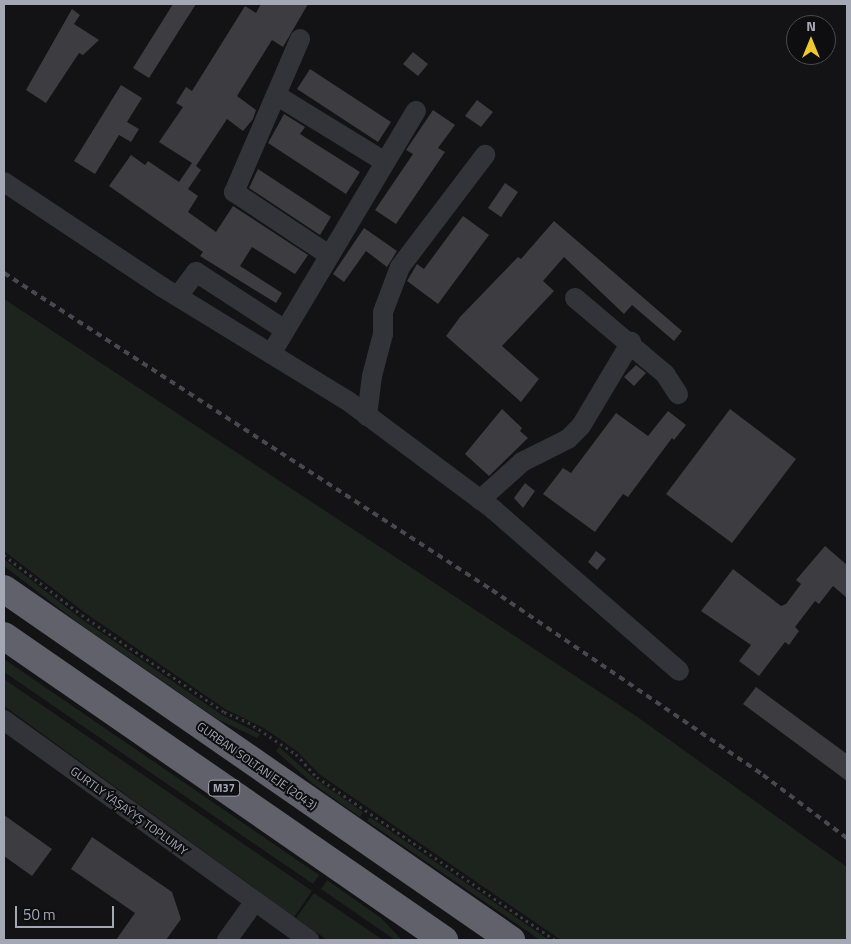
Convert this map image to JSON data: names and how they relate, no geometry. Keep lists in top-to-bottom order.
{
  "streets": {
    "highway": ["GURBAN SOLTAN EJE (2043)", "M37"],
    "street": ["GURTLY ÝAŞAÝYŞ TOPLUMY"]
  },
  "scale_bar": "50 m",
  "north": "top"
}
